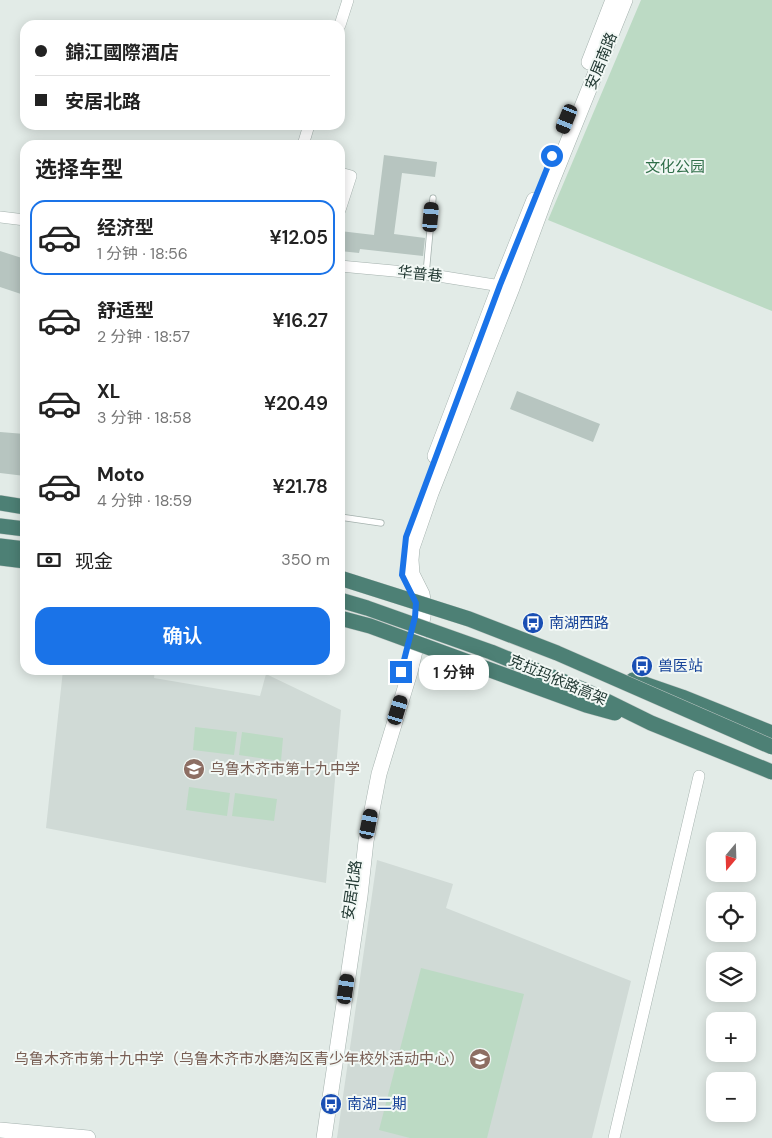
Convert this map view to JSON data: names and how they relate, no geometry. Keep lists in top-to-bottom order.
{
  "streets": {
    "highway": ["克拉玛依路高架"],
    "street": ["安居南路", "华普巷", "安居北路"]
  },
  "crossings": [
    ["安居南路", "华普巷"],
    ["安居南路", "安居北路"]
  ],
  "parks": ["文化公园"],
  "places": {
    "bus stop": ["南湖西路", "兽医站", "南湖二期"],
    "school or university": ["乌鲁木齐市第十九中学", "乌鲁木齐市第十九中学（乌鲁木齐市水磨沟区青少年校外活动中心）"]
  },
  "north": "bottom",
  "page": {
    "banner": ["錦江國際酒店", "安居北路"],
    "heading": "选择车型",
    "list": [
      {
        "name": "经济型",
        "note": "1 分钟 · 18:56",
        "value": "¥12.05"
      },
      {
        "name": "舒适型",
        "note": "2 分钟 · 18:57",
        "value": "¥16.27"
      },
      {
        "name": "XL",
        "note": "3 分钟 · 18:58",
        "value": "¥20.49"
      },
      {
        "name": "Moto",
        "note": "4 分钟 · 18:59",
        "value": "¥21.78"
      }
    ],
    "pay": ["现金", "350 m"],
    "buttons": "确认",
    "bubble": "1 分钟",
    "map_buttons": ["+", "−"]
  }
}
